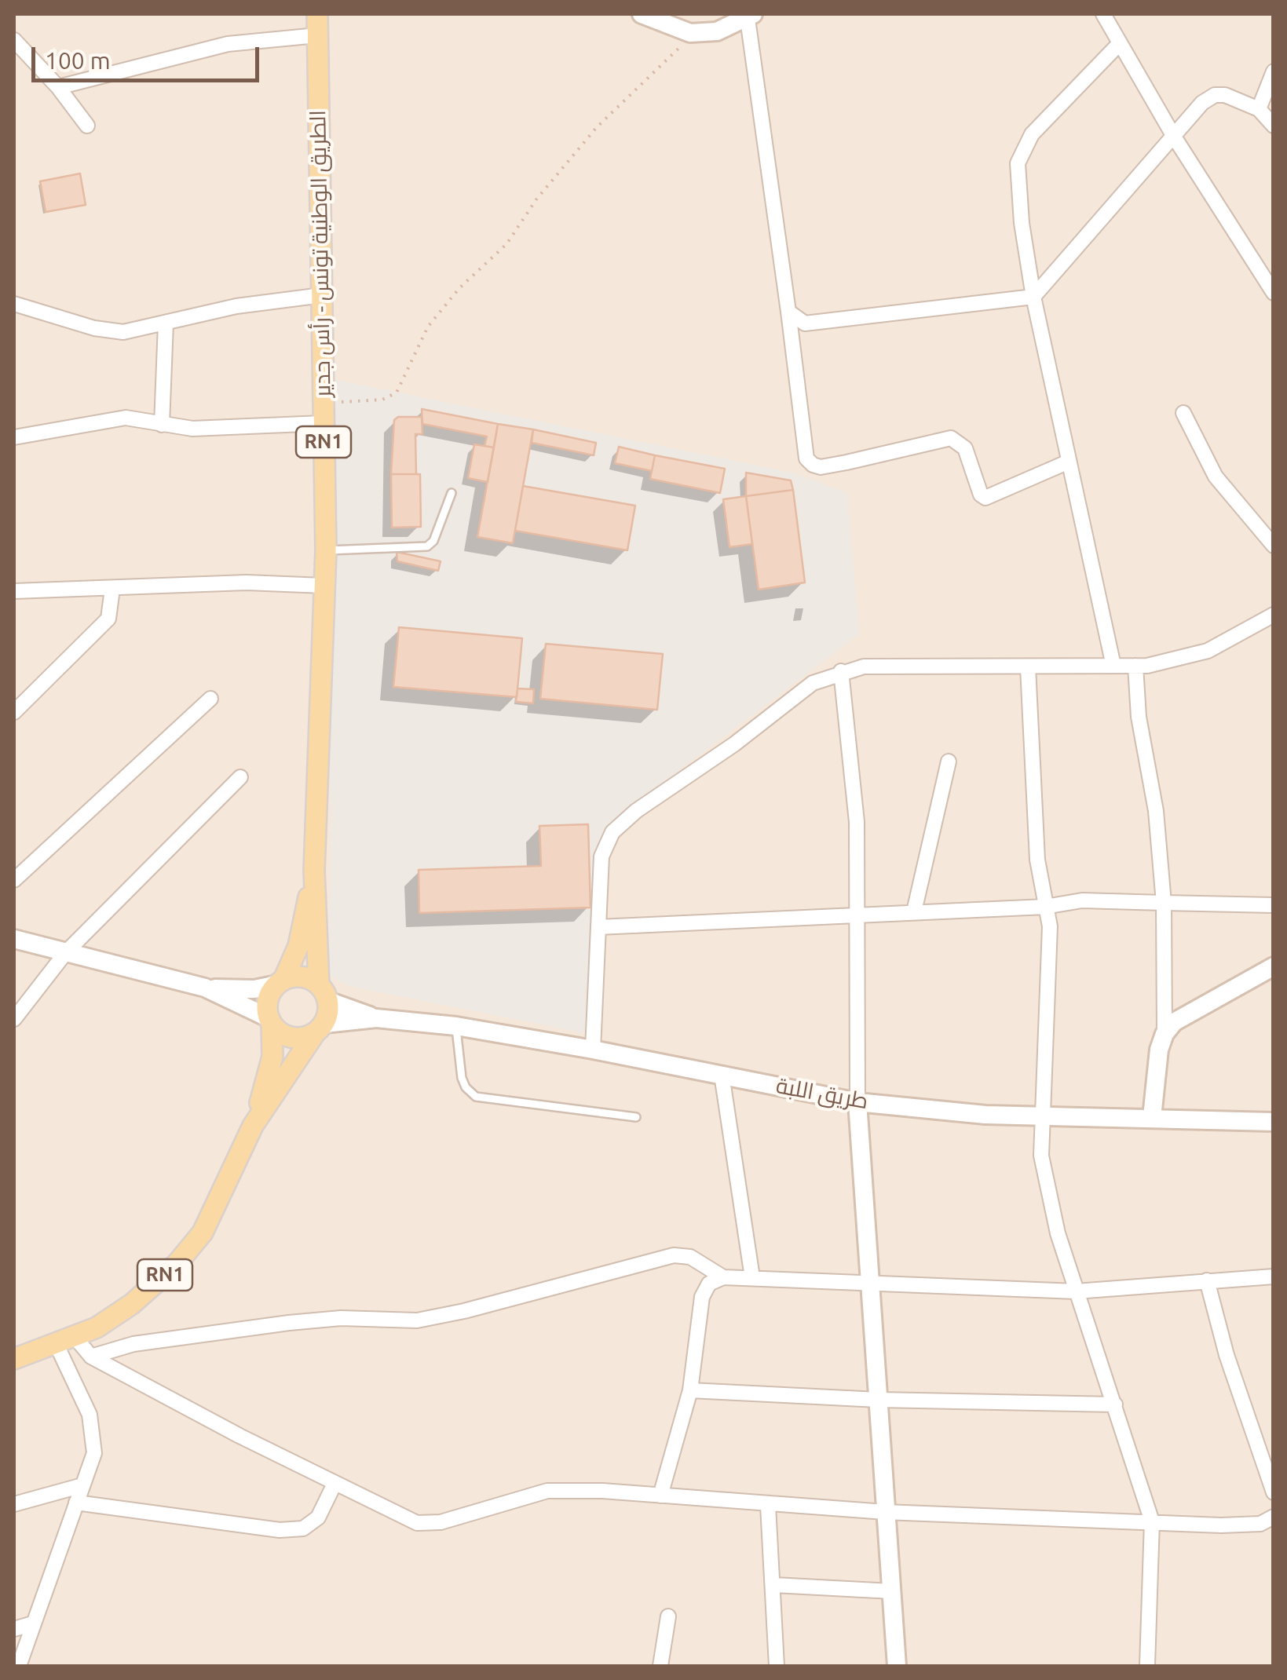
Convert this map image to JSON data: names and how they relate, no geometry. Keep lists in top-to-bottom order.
{
  "streets": {
    "main road": ["الطريق الوطنية تونس - رأس جدير", "RN1", "طريق اللبة"]
  },
  "crossings": [
    ["الطريق الوطنية تونس - رأس جدير", "RN1"],
    ["الطريق الوطنية تونس - رأس جدير", "طريق اللبة"],
    ["RN1", "طريق اللبة"]
  ],
  "scale_bar": "100 m"
}
